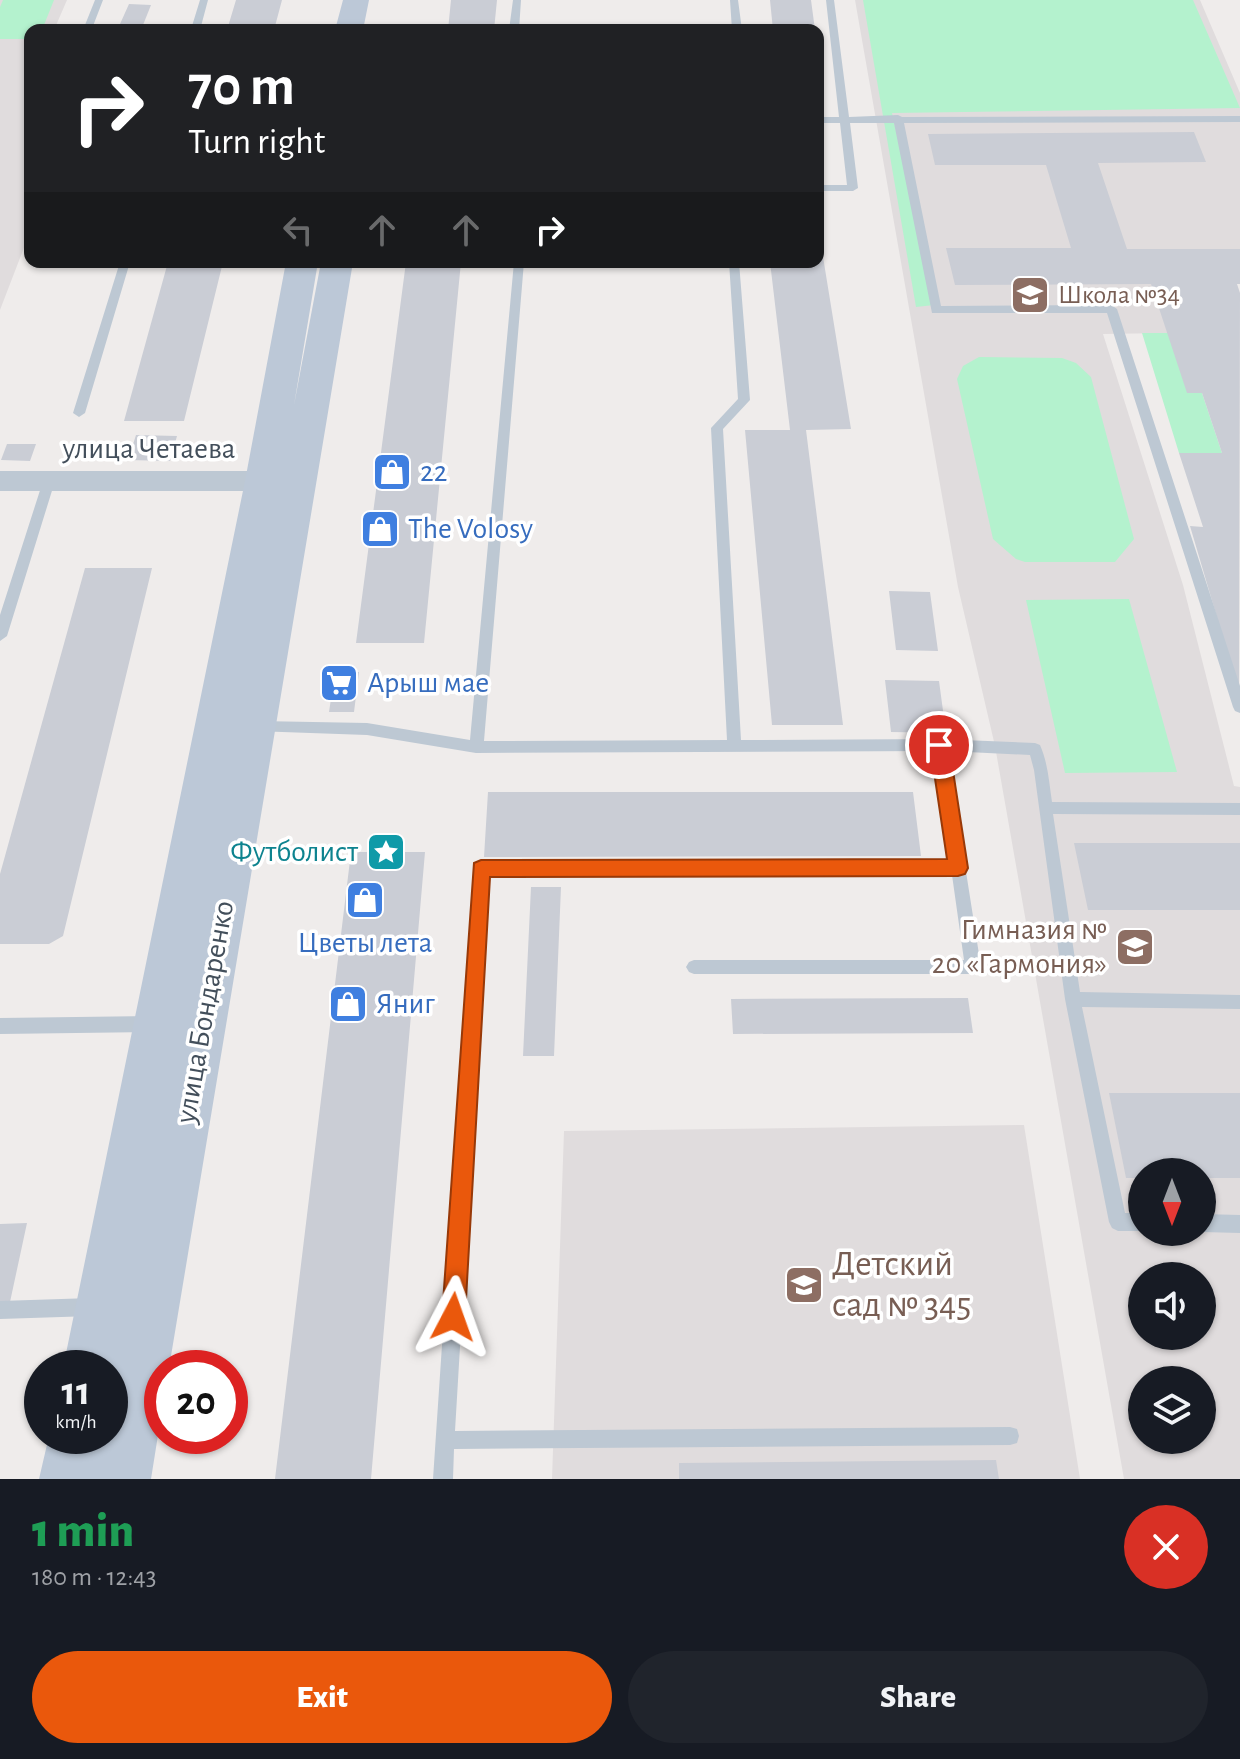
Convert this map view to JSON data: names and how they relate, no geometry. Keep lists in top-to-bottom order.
{
  "streets": {
    "street": ["улица Четаева", "улица Бондаренко"]
  },
  "crossings": [
    ["улица Четаева", "улица Бондаренко"]
  ],
  "places": {
    "school or university": ["Школа №34", "Гимназия № 20 «Гармония»", "Детский сад № 345"],
    "shop": [
      "22",
      "The Volosy",
      "Цветы лета",
      "Яниг"
    ],
    "supermarket": ["Арыш мае"],
    "place": ["Футболист"]
  },
  "north": "bottom",
  "page": {
    "turn": ["70 m", "Turn right"],
    "speed": "11 km/h",
    "limit": "20",
    "heading": ["1 min", "180 m · 12:43"],
    "buttons": ["Exit", "Share"]
  }
}
